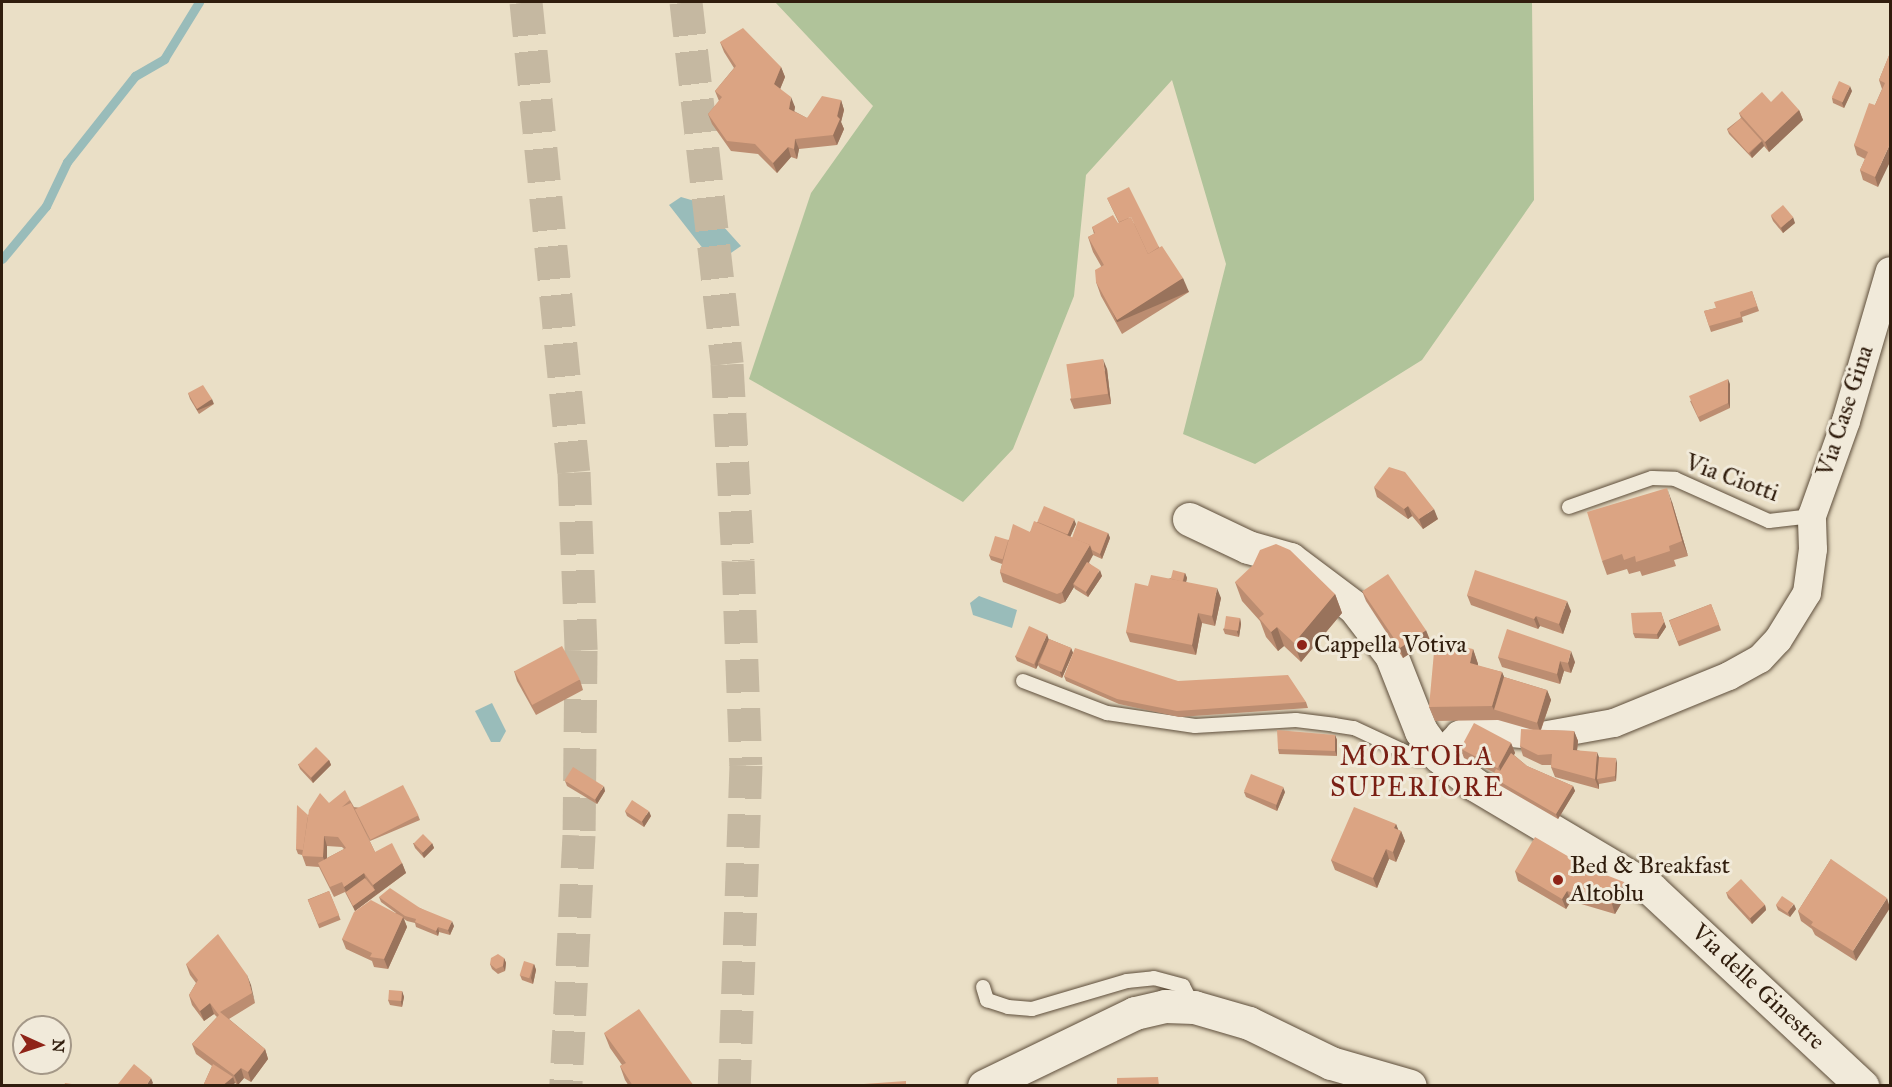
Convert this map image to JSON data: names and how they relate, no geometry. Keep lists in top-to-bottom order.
{
  "streets": {
    "street": ["Via Case Gina", "Via delle Ginestre"],
    "lane": ["Via Ciotti"]
  },
  "crossings": [
    ["Via Case Gina", "Via Ciotti"]
  ],
  "districts": ["MORTOLA SUPERIORE"],
  "places": ["Cappella Votiva", "Bed & Breakfast Altoblu"],
  "north": "right"
}
